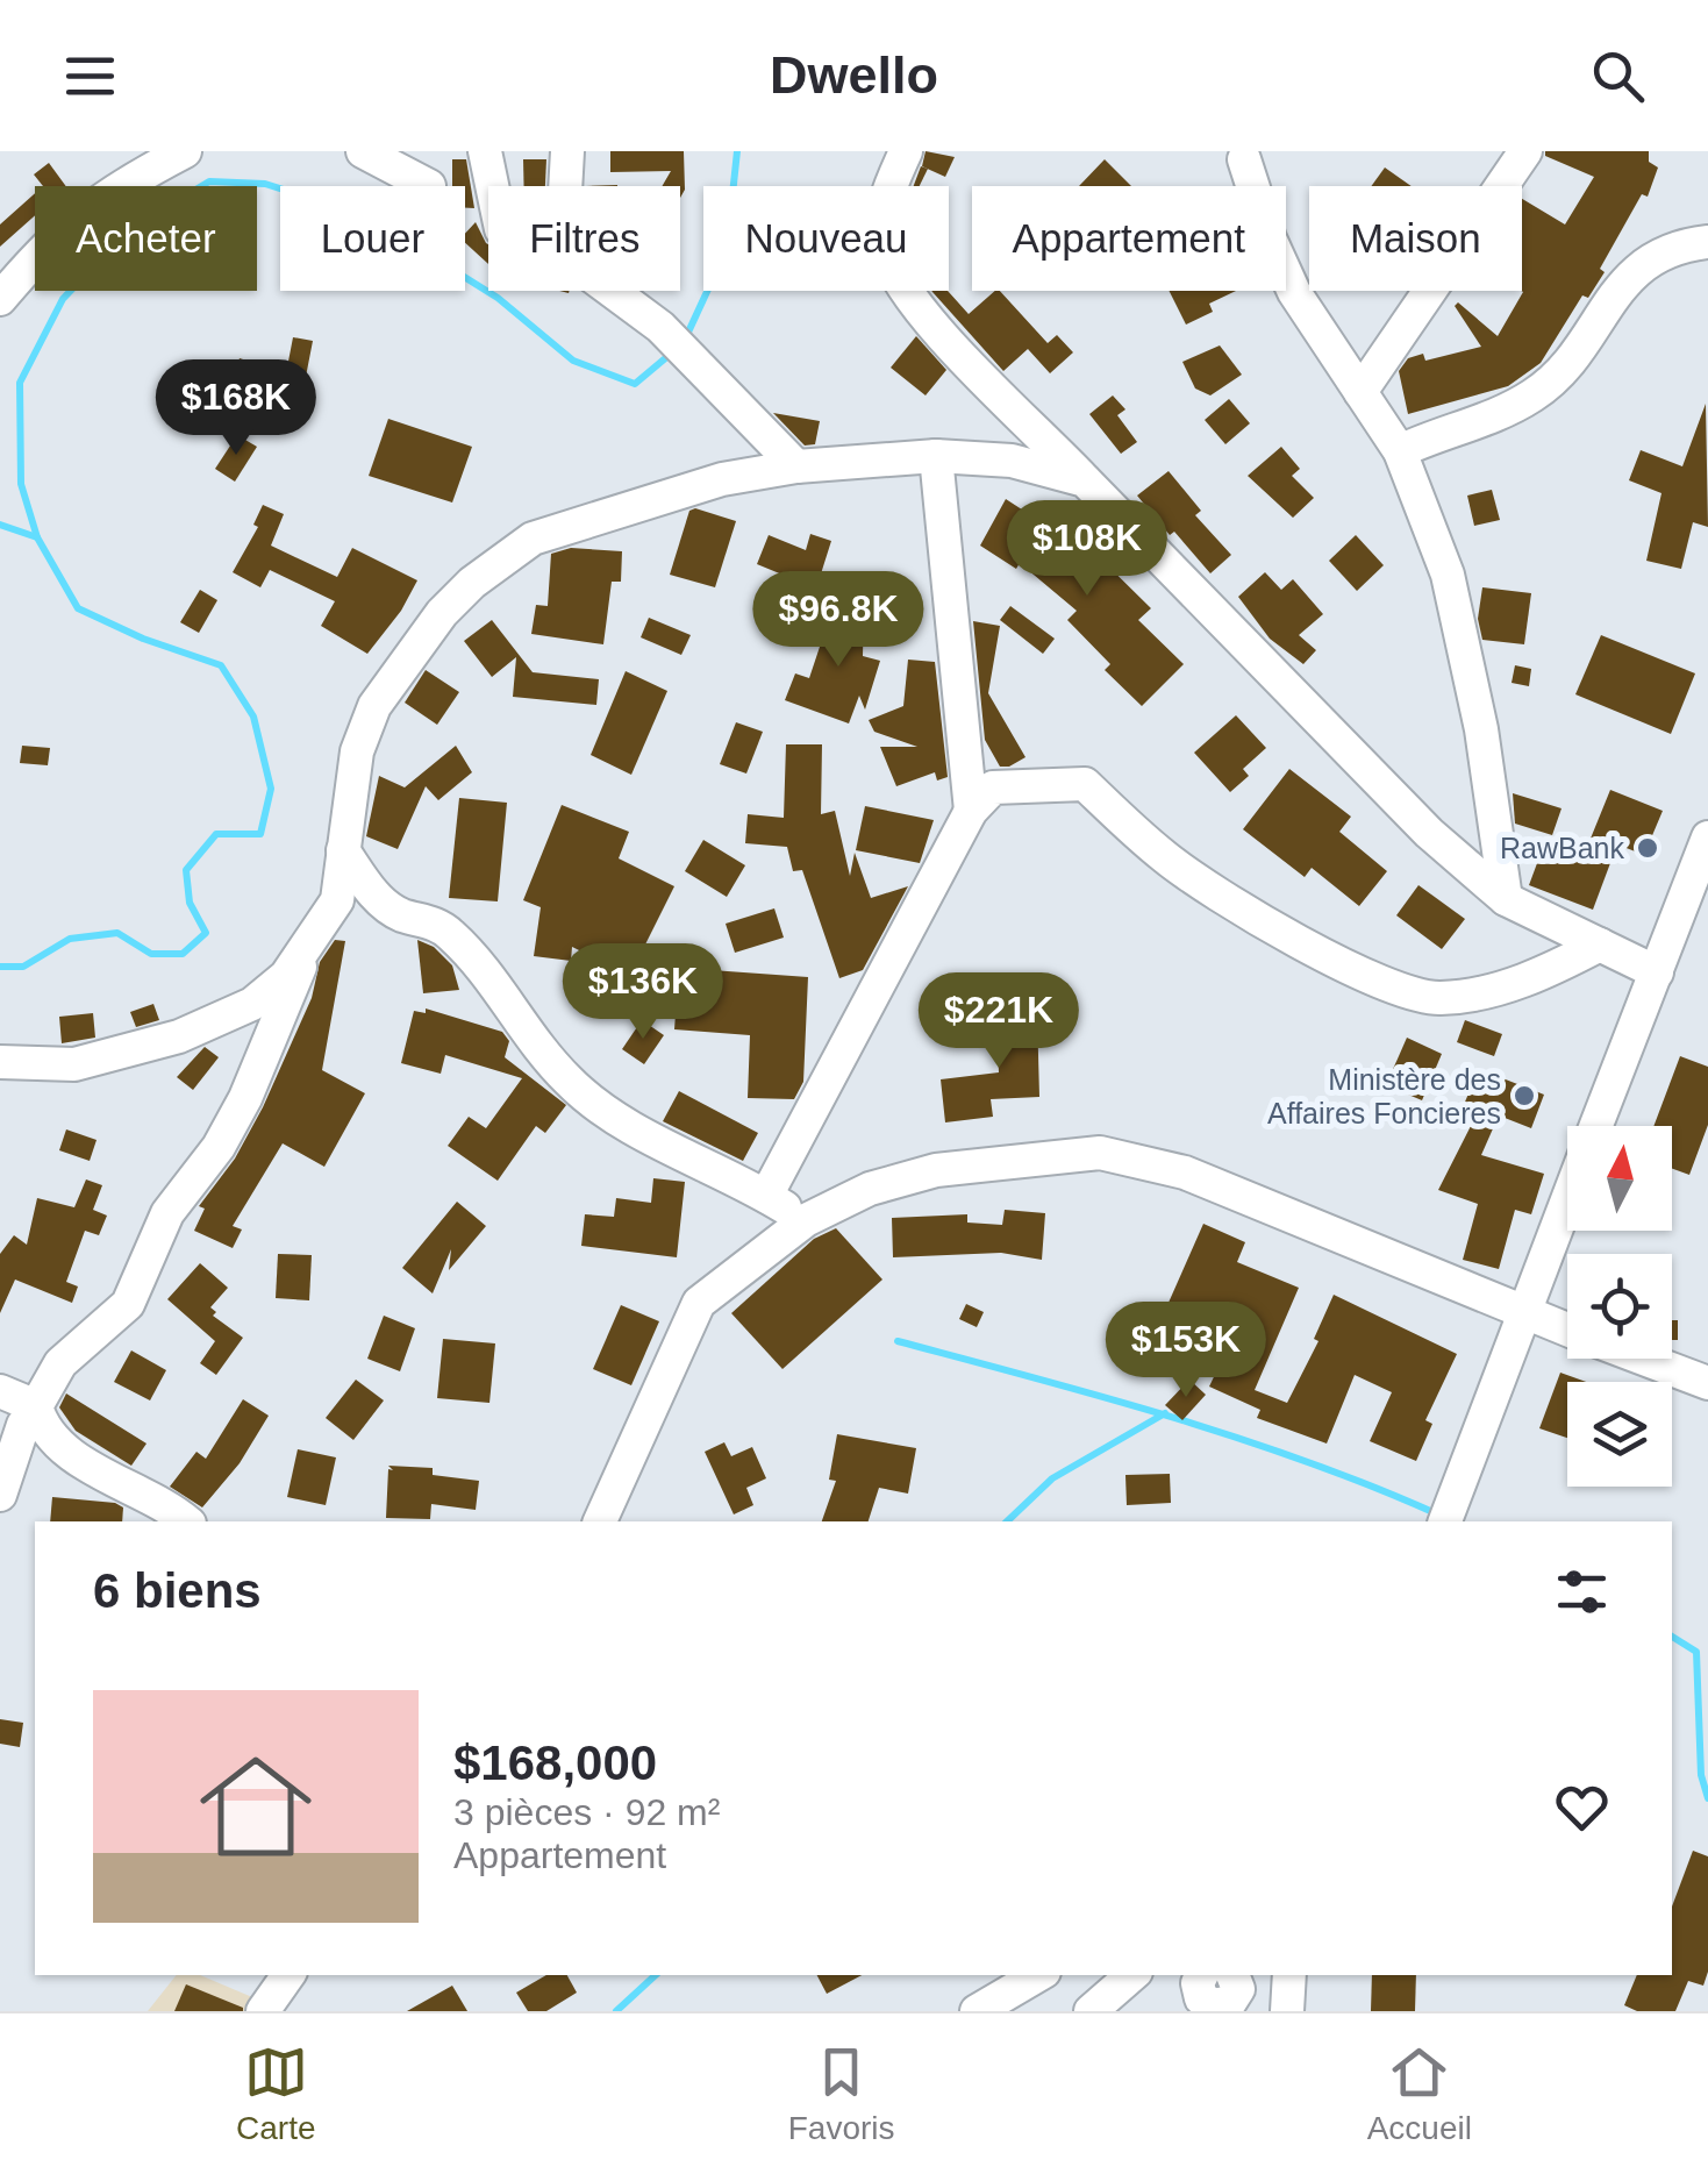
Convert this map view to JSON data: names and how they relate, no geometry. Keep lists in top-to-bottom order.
{
  "places": ["RawBank", "Ministère des Affaires Foncieres"],
  "north": "top",
  "page": {
    "header": "Dwello",
    "chip": [
      "Acheter",
      "Louer",
      "Filtres",
      "Nouveau",
      "Appartement",
      "Maison"
    ],
    "price": [
      "$168K",
      "$108K",
      "$96.8K",
      "$136K",
      "$221K",
      "$153K"
    ],
    "heading": "6 biens",
    "list": [
      {
        "name": "$168,000",
        "note": "3 pièces · 92 m² · Appartement"
      }
    ],
    "tabs": ["Carte", "Favoris", "Accueil"]
  }
}
